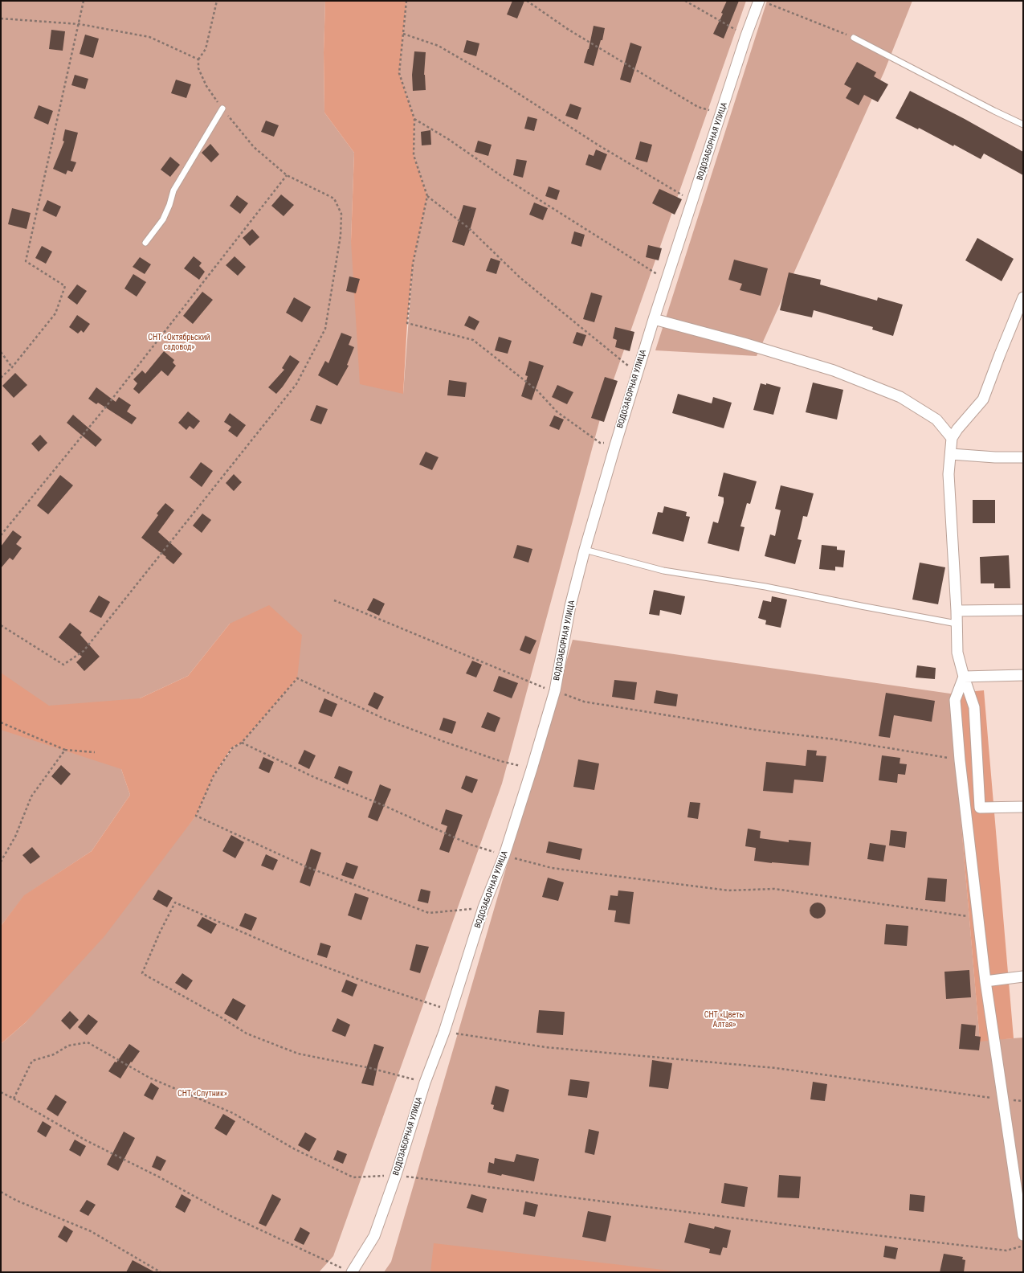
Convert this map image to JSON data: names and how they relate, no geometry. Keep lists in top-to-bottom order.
{
  "streets": {
    "street": ["ВОДОЗАБОРНАЯ УЛИЦА"]
  },
  "parks": ["СНТ «Октябрьский садовод»", "СНТ «Цветы Алтая»", "СНТ «Спутник»"]
}
